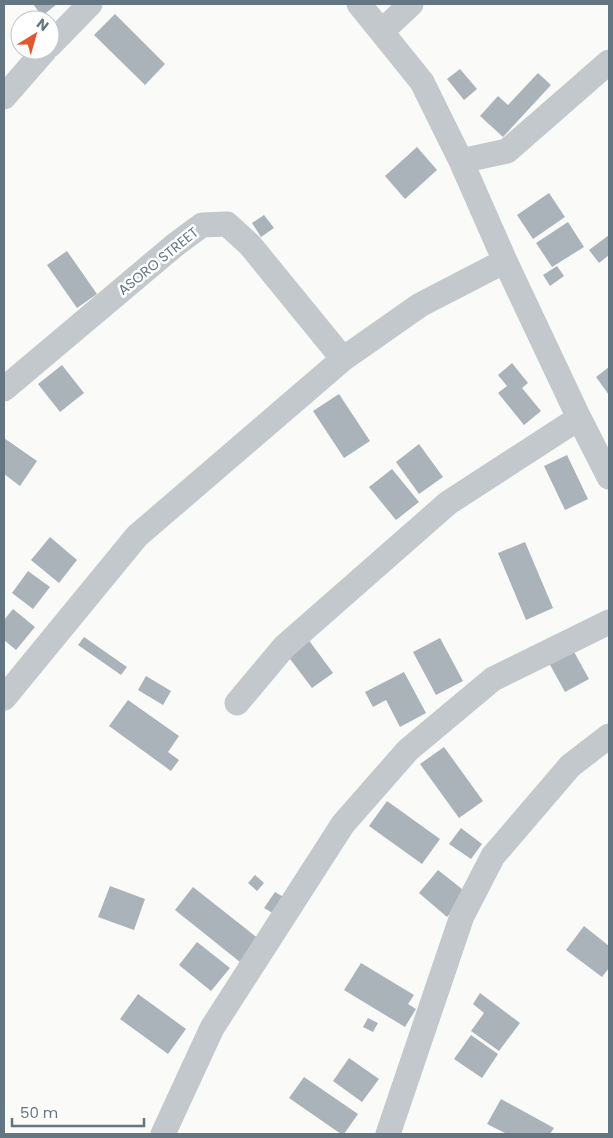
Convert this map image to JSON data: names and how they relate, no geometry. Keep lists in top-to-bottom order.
{
  "streets": {
    "street": ["ASORO STREET"]
  },
  "scale_bar": "50 m",
  "north": "top right"
}
